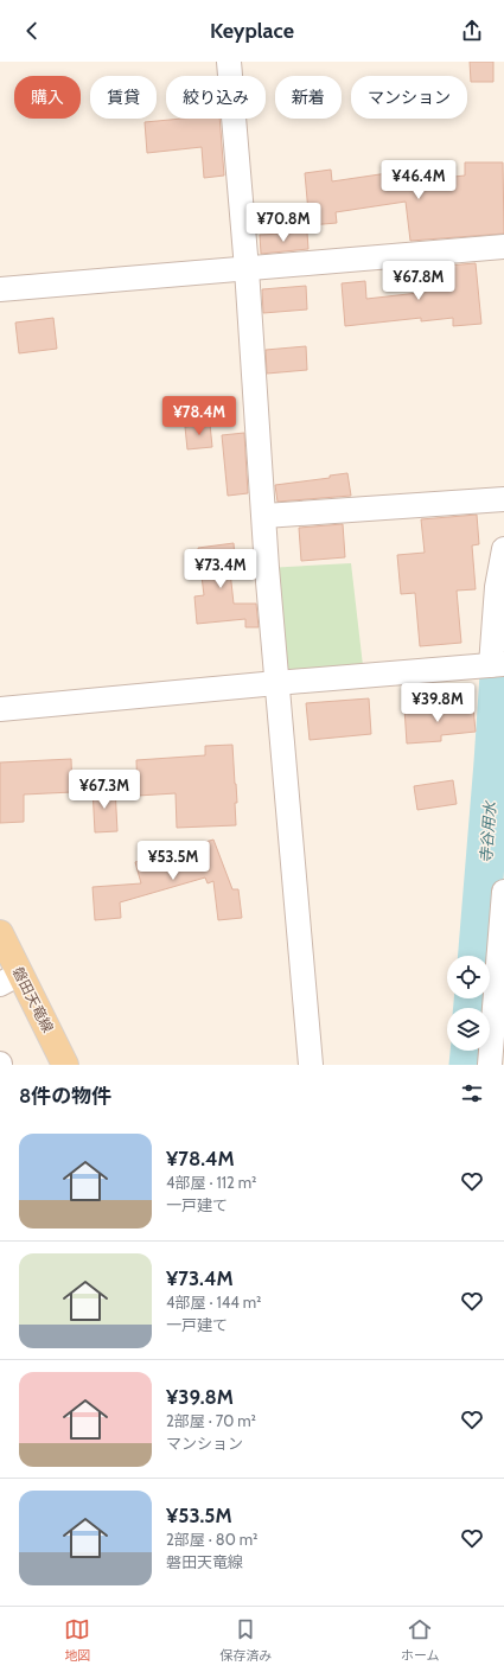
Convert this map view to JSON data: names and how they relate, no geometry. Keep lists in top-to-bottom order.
{
  "streets": {
    "main road": ["磐田天竜線"]
  },
  "water": ["寺谷用水"],
  "page": {
    "header": "Keyplace",
    "chip": [
      "購入",
      "賃貸",
      "絞り込み",
      "新着",
      "マンション"
    ],
    "price": [
      "¥46.4M",
      "¥70.8M",
      "¥67.8M",
      "¥78.4M",
      "¥73.4M",
      "¥39.8M",
      "¥67.3M",
      "¥53.5M"
    ],
    "heading": "8件の物件",
    "list": [
      {
        "name": "¥78.4M",
        "note": "4部屋 · 112 m² · 一戸建て"
      },
      {
        "name": "¥73.4M",
        "note": "4部屋 · 144 m² · 一戸建て"
      },
      {
        "name": "¥39.8M",
        "note": "2部屋 · 70 m² · マンション"
      },
      {
        "name": "¥53.5M",
        "note": "2部屋 · 80 m² · 磐田天竜線"
      }
    ],
    "tabs": ["地図", "保存済み", "ホーム"]
  }
}
